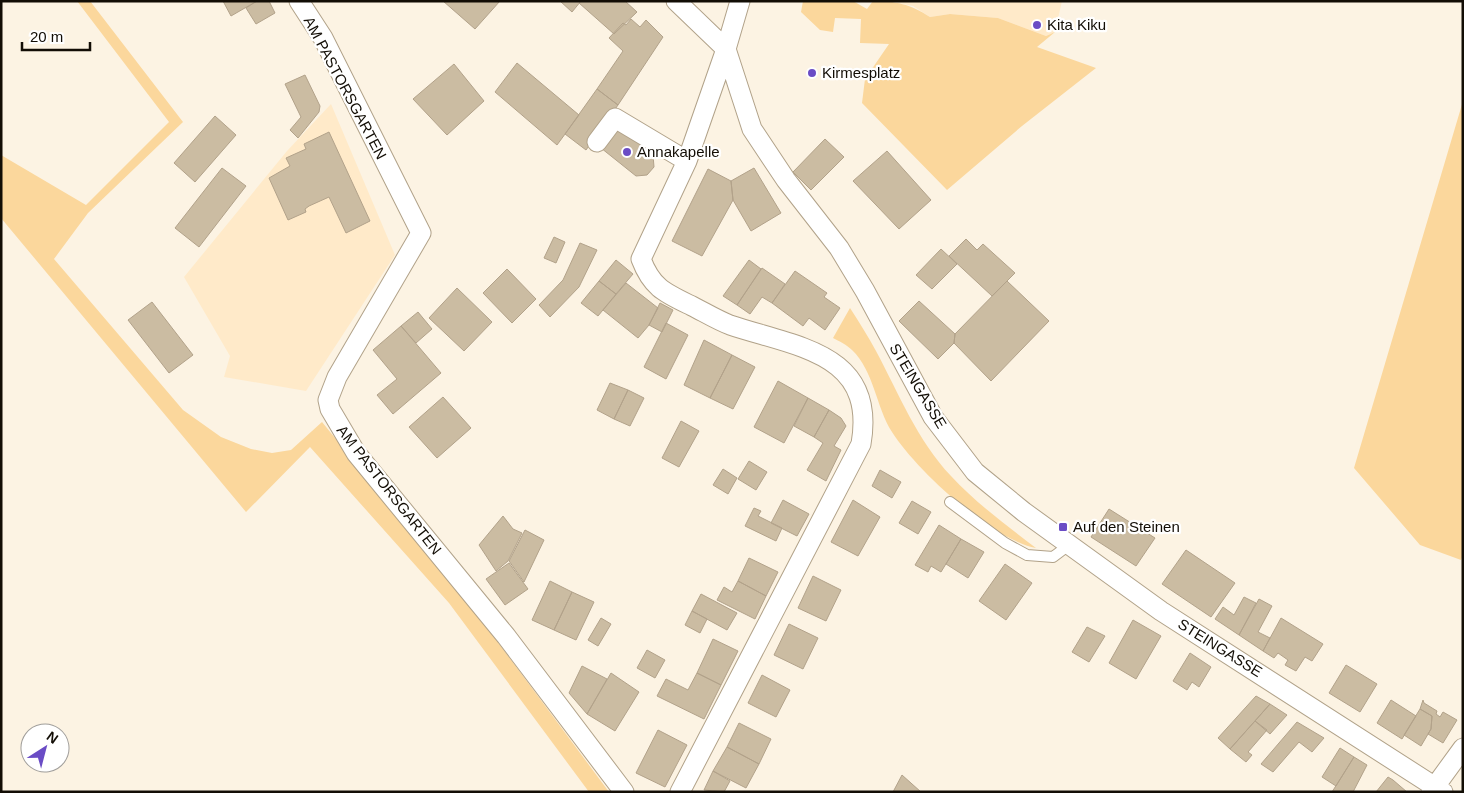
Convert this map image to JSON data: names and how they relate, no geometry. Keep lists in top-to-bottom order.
{
  "streets": {
    "street": ["AM PASTORSGARTEN", "STEINGASSE"]
  },
  "places": {
    "other": ["Kita Kiku", "Kirmesplatz", "Annakapelle"],
    "transit": ["Auf den Steinen"]
  },
  "scale_bar": "20 m",
  "north": "top right"
}
